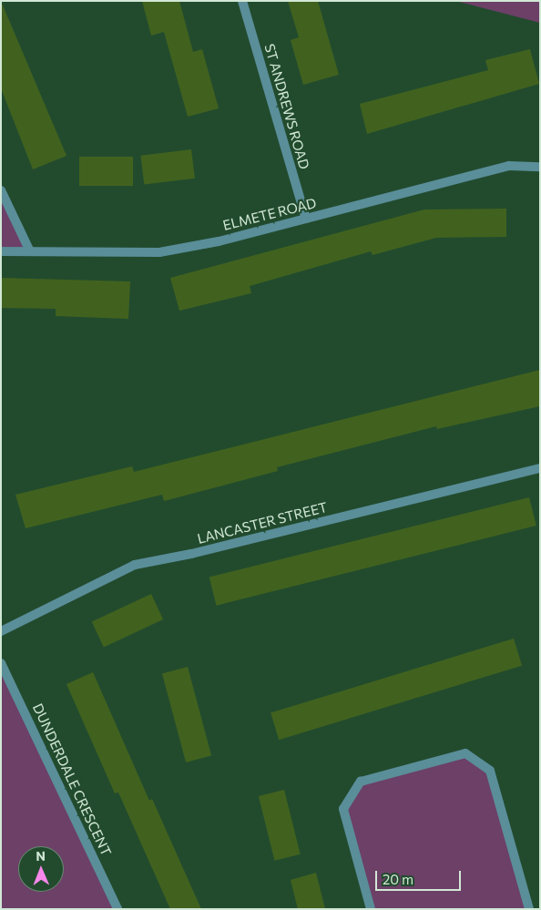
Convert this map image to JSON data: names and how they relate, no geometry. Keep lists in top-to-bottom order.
{
  "streets": {
    "street": [
      "ST ANDREWS ROAD",
      "ELMETE ROAD",
      "LANCASTER STREET",
      "DUNDERDALE CRESCENT"
    ]
  },
  "crossings": [
    ["ST ANDREWS ROAD", "ELMETE ROAD"]
  ],
  "scale_bar": "20 m",
  "north": "top"
}
